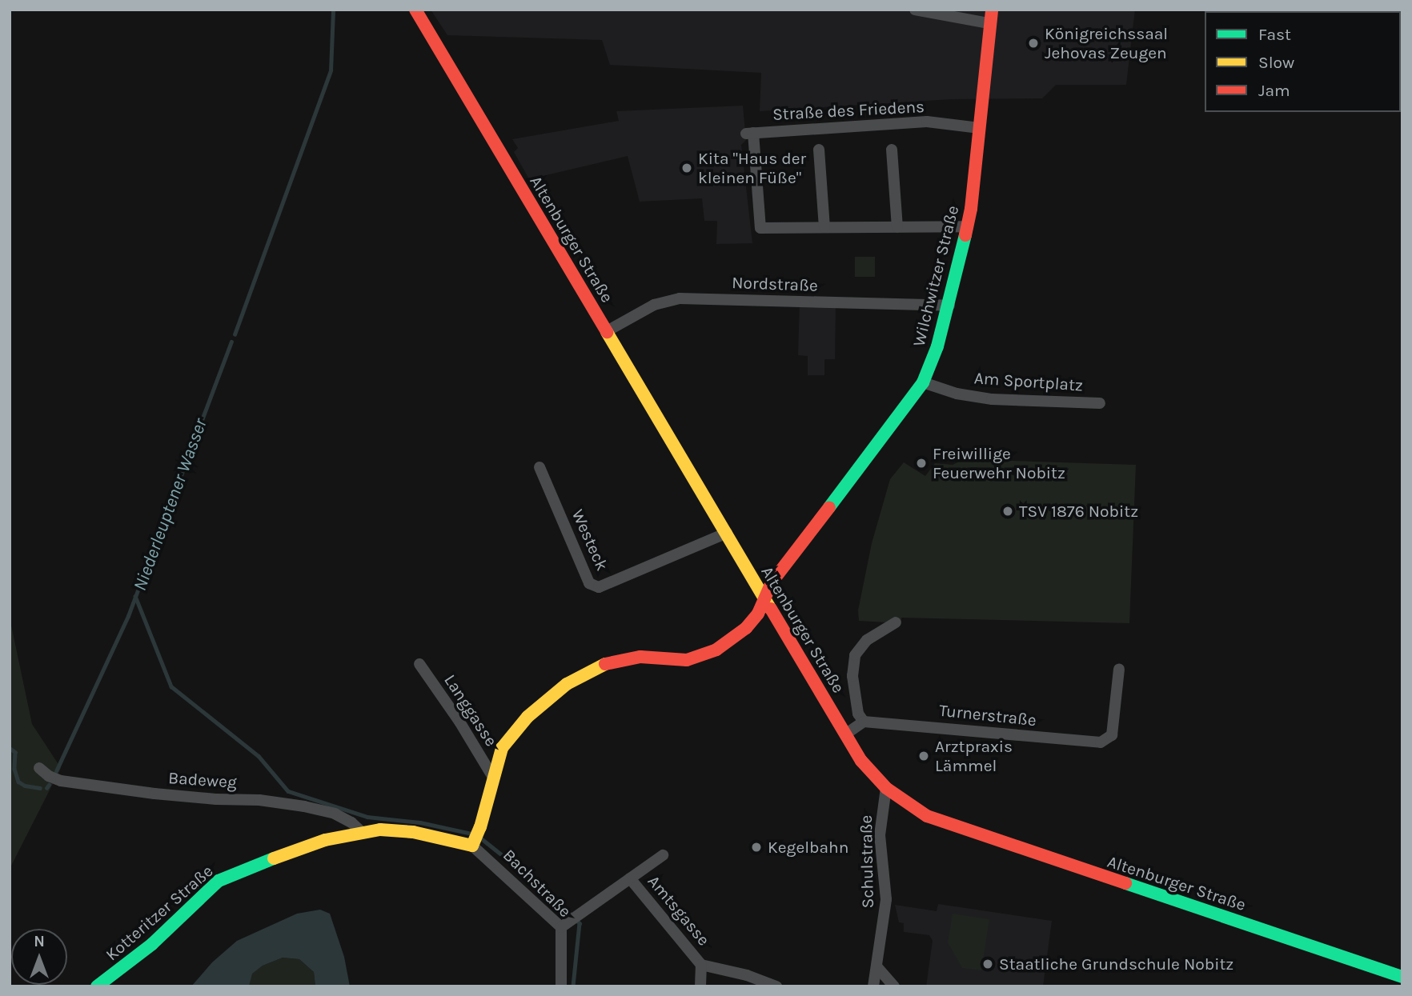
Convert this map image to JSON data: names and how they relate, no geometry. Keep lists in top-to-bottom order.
{
  "streets": {
    "street": [
      "Straße des Friedens",
      "Altenburger Straße",
      "Wilchwitzer Straße",
      "Nordstraße",
      "Am Sportplatz",
      "Westeck",
      "Langgasse",
      "Turnerstraße",
      "Badeweg",
      "Schulstraße",
      "Bachstraße",
      "Amtsgasse",
      "Kotteritzer Straße"
    ]
  },
  "crossings": [
    ["Straße des Friedens", "Wilchwitzer Straße"],
    ["Altenburger Straße", "Wilchwitzer Straße"],
    ["Altenburger Straße", "Nordstraße"],
    ["Altenburger Straße", "Westeck"],
    ["Altenburger Straße", "Langgasse"],
    ["Altenburger Straße", "Schulstraße"],
    ["Wilchwitzer Straße", "Nordstraße"],
    ["Wilchwitzer Straße", "Am Sportplatz"],
    ["Wilchwitzer Straße", "Langgasse"],
    ["Langgasse", "Bachstraße"],
    ["Langgasse", "Kotteritzer Straße"],
    ["Badeweg", "Kotteritzer Straße"],
    ["Bachstraße", "Amtsgasse"],
    ["Bachstraße", "Kotteritzer Straße"]
  ],
  "water": ["Niederleuptener Wasser"],
  "places": [
    "Königreichssaal Jehovas Zeugen",
    "Kita \"Haus der kleinen Füße\"",
    "Freiwillige Feuerwehr Nobitz",
    "TSV 1876 Nobitz",
    "Arztpraxis Lämmel",
    "Kegelbahn",
    "Staatliche Grundschule Nobitz"
  ],
  "legend": ["Fast", "Slow", "Jam"],
  "north": "top"
}
